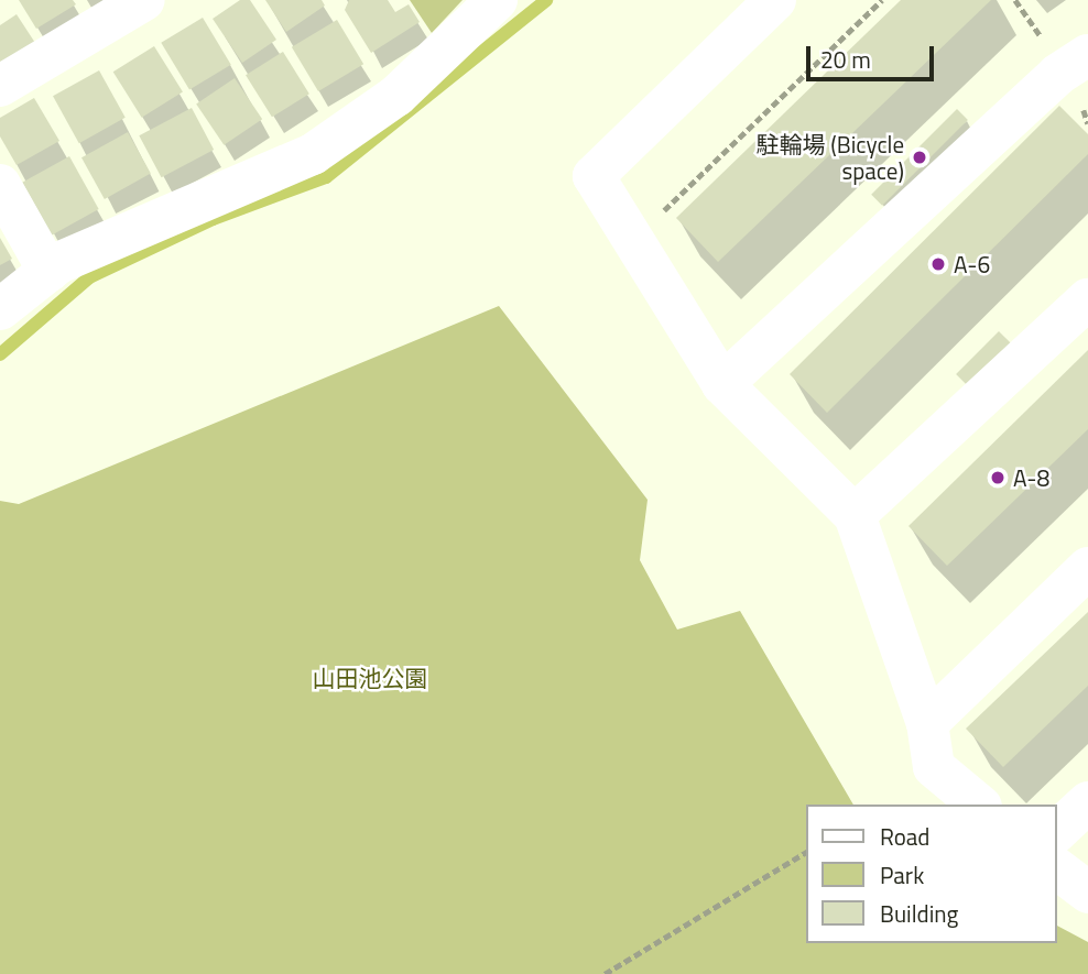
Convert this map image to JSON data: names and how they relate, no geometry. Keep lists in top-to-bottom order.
{
  "parks": ["山田池公園"],
  "places": ["駐輪場 (Bicycle space)", "A-6", "A-8"],
  "legend": ["Road", "Park", "Building"],
  "scale_bar": "20 m"
}
